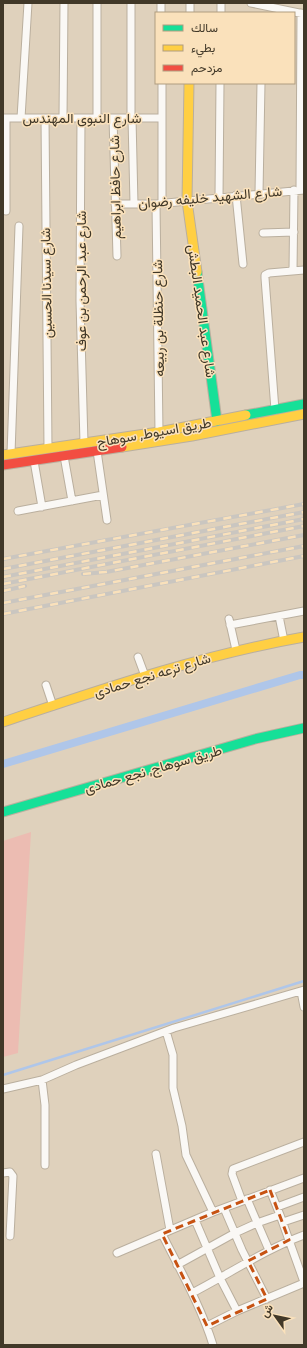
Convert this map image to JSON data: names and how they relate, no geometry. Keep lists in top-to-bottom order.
{
  "streets": {
    "main road": [
      "شارع عبد الحميد البطش",
      "طريق اسيوط, سوهاج",
      "شارع ترعه نجع حمادى",
      "طريق سوهاج, نجع حمادى"
    ],
    "street": [
      "شارع النبوى المهندس",
      "شارع حافظ ابراهيم",
      "شارع الشهيد خليفه رضوان",
      "شارع عبد الرحمن بن عوف",
      "شارع سيدنا الحسين",
      "شارع حنظلة بن ربيعه"
    ]
  },
  "crossings": [
    ["شارع النبوى المهندس", "شارع حافظ ابراهيم"],
    ["شارع النبوى المهندس", "شارع عبد الرحمن بن عوف"],
    ["شارع النبوى المهندس", "شارع سيدنا الحسين"],
    ["شارع النبوى المهندس", "شارع حنظلة بن ربيعه"],
    ["شارع حافظ ابراهيم", "شارع الشهيد خليفه رضوان"],
    ["شارع الشهيد خليفه رضوان", "شارع عبد الحميد البطش"],
    ["شارع الشهيد خليفه رضوان", "شارع حنظلة بن ربيعه"],
    ["شارع عبد الرحمن بن عوف", "طريق اسيوط, سوهاج"],
    ["شارع سيدنا الحسين", "طريق اسيوط, سوهاج"],
    ["شارع عبد الحميد البطش", "طريق اسيوط, سوهاج"],
    ["شارع حنظلة بن ربيعه", "طريق اسيوط, سوهاج"]
  ],
  "legend": ["سالك", "بطيء", "مزدحم"],
  "north": "top left"
}
